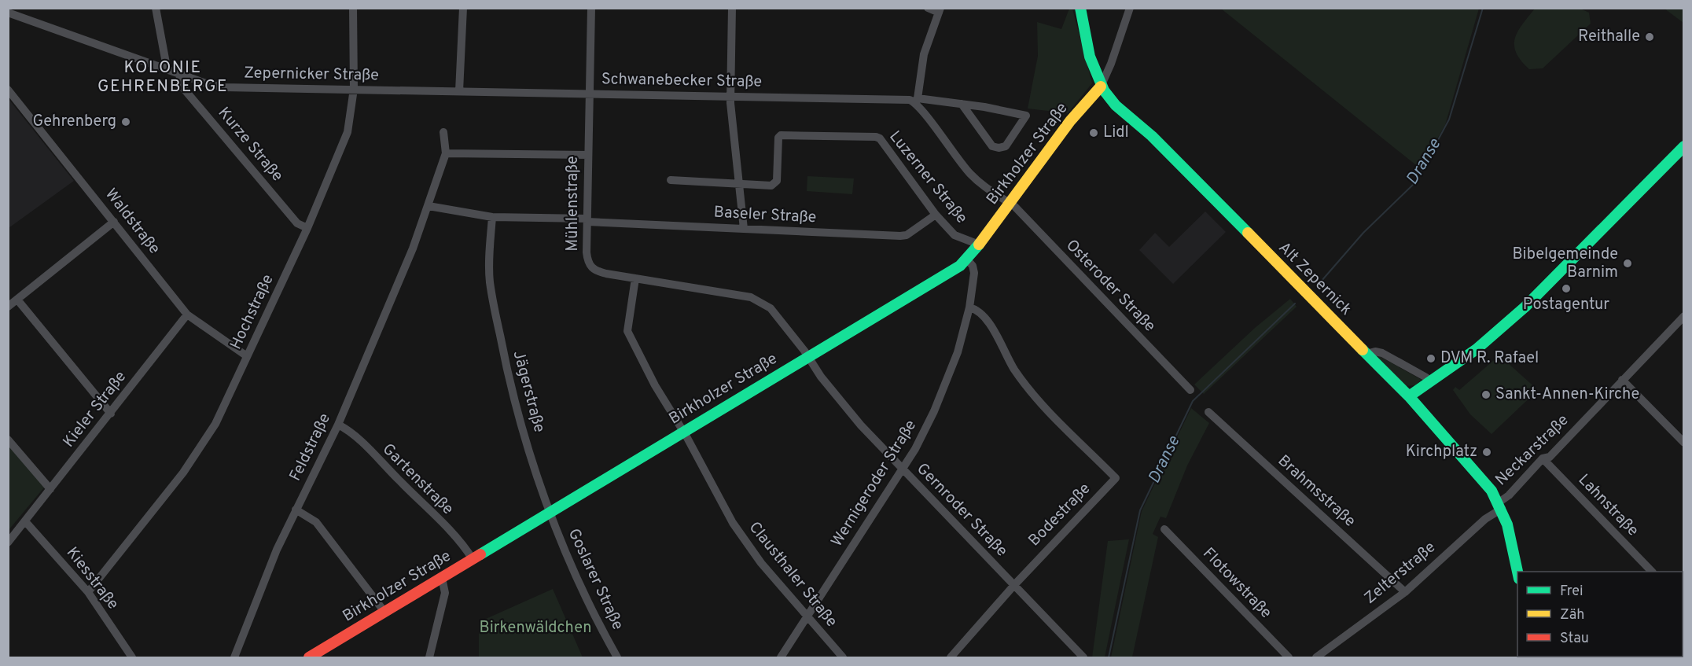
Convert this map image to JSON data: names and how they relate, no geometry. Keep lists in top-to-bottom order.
{
  "streets": {
    "street": [
      "Zepernicker Straße",
      "Schwanebecker Straße",
      "Kurze Straße",
      "Birkholzer Straße",
      "Luzerner Straße",
      "Mühlenstraße",
      "Baseler Straße",
      "Waldstraße",
      "Alt Zepernick",
      "Osteroder Straße",
      "Hochstraße",
      "Jägerstraße",
      "Kieler Straße",
      "Feldstraße",
      "Neckarstraße",
      "Gartenstraße",
      "Wernigeroder Straße",
      "Brahmsstraße",
      "Lahnstraße",
      "Gernroder Straße",
      "Bodestraße",
      "Zelterstraße",
      "Clausthaler Straße",
      "Kiesstraße",
      "Goslarer Straße",
      "Flotowstraße"
    ]
  },
  "crossings": [
    ["Zepernicker Straße", "Schwanebecker Straße"],
    ["Zepernicker Straße", "Kurze Straße"],
    ["Zepernicker Straße", "Hochstraße"],
    ["Schwanebecker Straße", "Mühlenstraße"],
    ["Schwanebecker Straße", "Osteroder Straße"],
    ["Kurze Straße", "Hochstraße"],
    ["Birkholzer Straße", "Luzerner Straße"],
    ["Birkholzer Straße", "Mühlenstraße"],
    ["Birkholzer Straße", "Alt Zepernick"],
    ["Birkholzer Straße", "Osteroder Straße"],
    ["Birkholzer Straße", "Jägerstraße"],
    ["Birkholzer Straße", "Gartenstraße"],
    ["Birkholzer Straße", "Wernigeroder Straße"],
    ["Birkholzer Straße", "Gernroder Straße"],
    ["Birkholzer Straße", "Clausthaler Straße"],
    ["Birkholzer Straße", "Goslarer Straße"],
    ["Luzerner Straße", "Baseler Straße"],
    ["Mühlenstraße", "Baseler Straße"],
    ["Mühlenstraße", "Gernroder Straße"],
    ["Mühlenstraße", "Clausthaler Straße"],
    ["Baseler Straße", "Jägerstraße"],
    ["Baseler Straße", "Feldstraße"],
    ["Waldstraße", "Hochstraße"],
    ["Waldstraße", "Kieler Straße"],
    ["Alt Zepernick", "Neckarstraße"],
    ["Alt Zepernick", "Zelterstraße"],
    ["Hochstraße", "Kiesstraße"],
    ["Jägerstraße", "Goslarer Straße"],
    ["Kieler Straße", "Kiesstraße"],
    ["Feldstraße", "Gartenstraße"],
    ["Neckarstraße", "Lahnstraße"],
    ["Neckarstraße", "Zelterstraße"],
    ["Wernigeroder Straße", "Gernroder Straße"],
    ["Wernigeroder Straße", "Bodestraße"],
    ["Wernigeroder Straße", "Clausthaler Straße"],
    ["Brahmsstraße", "Zelterstraße"],
    ["Gernroder Straße", "Bodestraße"]
  ],
  "districts": ["KOLONIE GEHRENBERGE"],
  "water": ["Dranse"],
  "parks": ["Birkenwäldchen"],
  "places": [
    "Reithalle",
    "Gehrenberg",
    "Lidl",
    "Bibelgemeinde Barnim",
    "Postagentur",
    "DVM R. Rafael",
    "Sankt-Annen-Kirche",
    "Kirchplatz"
  ],
  "legend": ["Frei", "Zäh", "Stau"]
}
